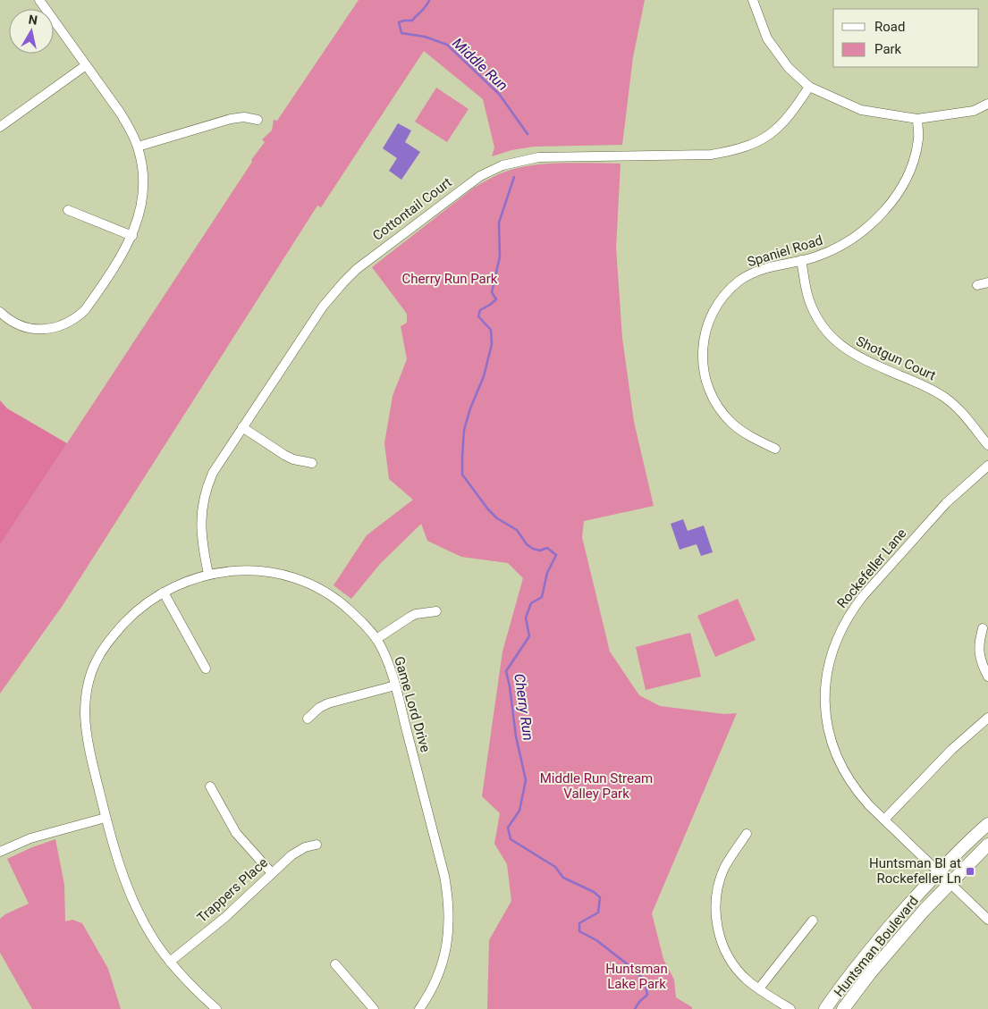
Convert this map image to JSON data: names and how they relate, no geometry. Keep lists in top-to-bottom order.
{
  "streets": {
    "street": [
      "Cottontail Court",
      "Spaniel Road",
      "Shotgun Court",
      "Rockefeller Lane",
      "Game Lord Drive",
      "Trappers Place",
      "Huntsman Boulevard"
    ]
  },
  "crossings": [
    ["Cottontail Court", "Game Lord Drive"],
    ["Spaniel Road", "Shotgun Court"],
    ["Rockefeller Lane", "Huntsman Boulevard"],
    ["Game Lord Drive", "Trappers Place"]
  ],
  "water": ["Middle Run", "Cherry Run"],
  "parks": ["Cherry Run Park", "Middle Run Stream Valley Park", "Huntsman Lake Park"],
  "places": {
    "transit": ["Huntsman Bl at Rockefeller Ln"]
  },
  "legend": ["Road", "Park"],
  "north": "top"
}
